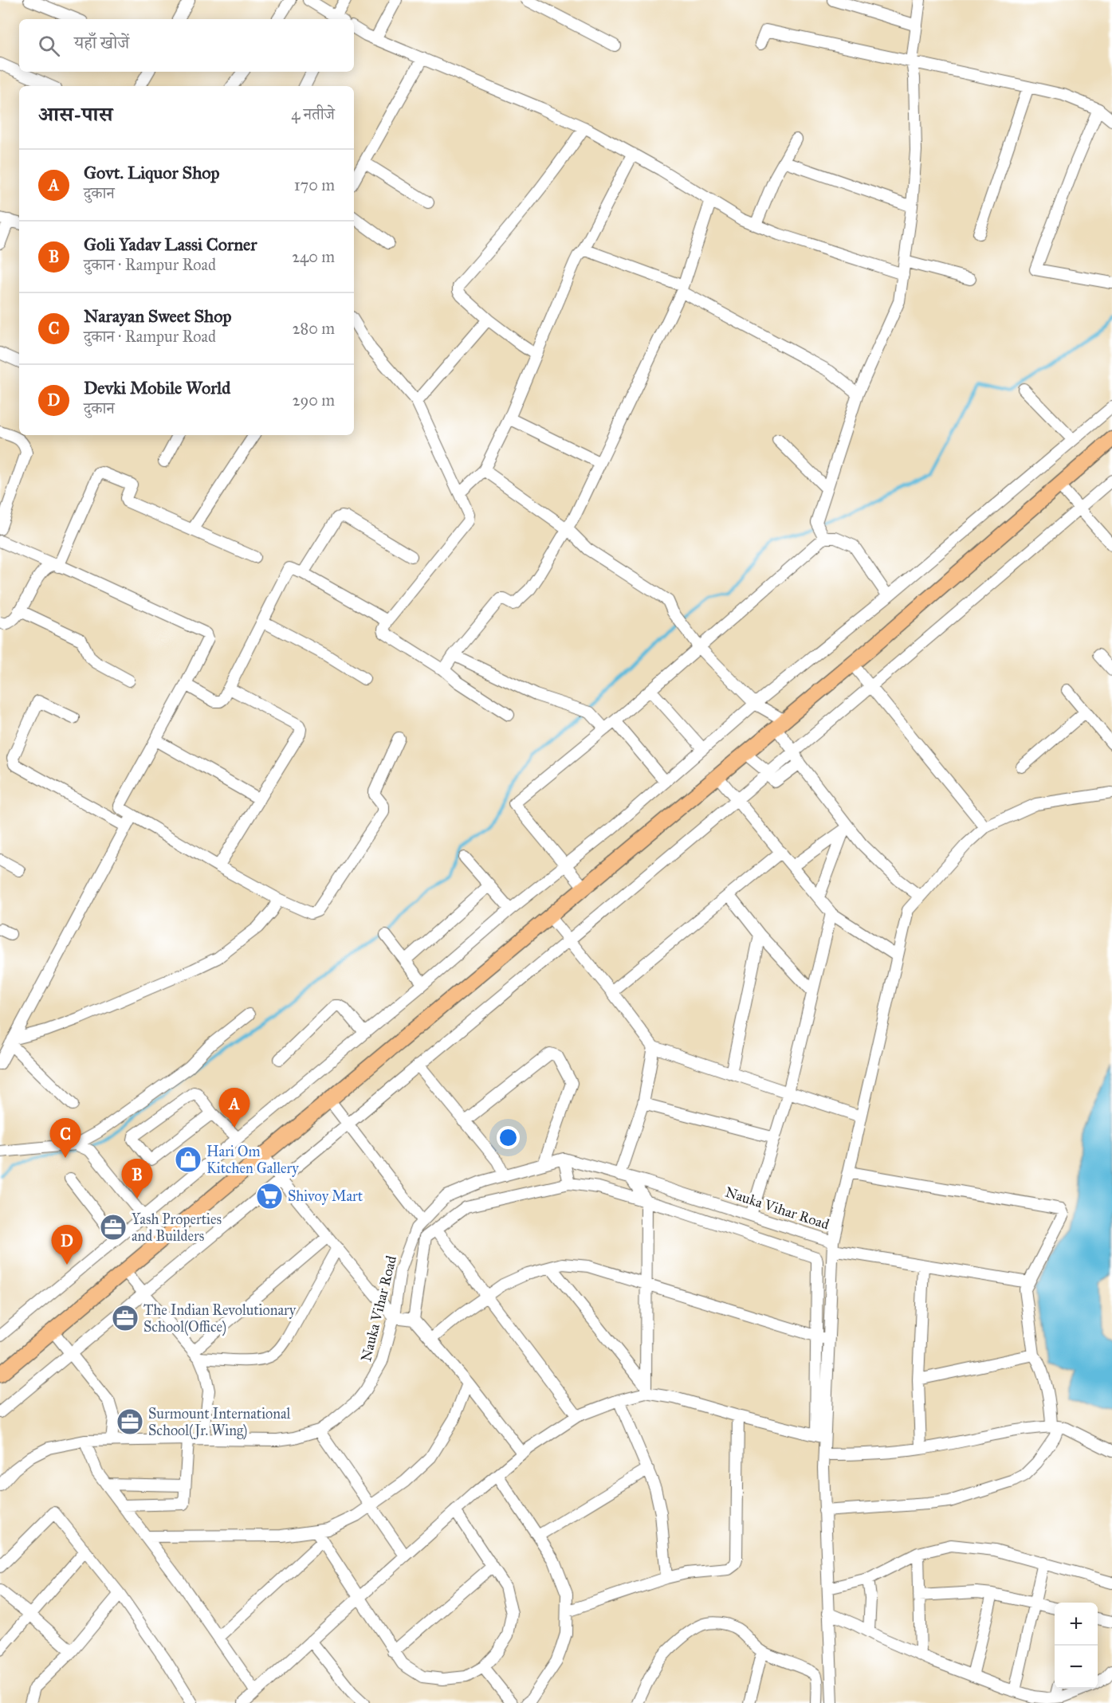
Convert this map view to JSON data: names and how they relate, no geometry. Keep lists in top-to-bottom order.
{
  "streets": {
    "street": ["Nauka Vihar Road"]
  },
  "places": {
    "shop": ["Hari Om Kitchen Gallery"],
    "supermarket": ["Shivoy Mart"],
    "office": ["Yash Properties and Builders", "The Indian Revolutionary School(Office)", "Surmount International School(Jr. Wing)"]
  },
  "page": {
    "search": "यहाँ खोजें",
    "heading": ["आस-पास", "4 नतीजे"],
    "list": [
      {
        "mark": "A",
        "name": "Govt. Liquor Shop",
        "note": "दुकान",
        "value": "170 m"
      },
      {
        "mark": "B",
        "name": "Goli Yadav Lassi Corner",
        "note": "दुकान · Rampur Road",
        "value": "240 m"
      },
      {
        "mark": "C",
        "name": "Narayan Sweet Shop",
        "note": "दुकान · Rampur Road",
        "value": "280 m"
      },
      {
        "mark": "D",
        "name": "Devki Mobile World",
        "note": "दुकान",
        "value": "290 m"
      }
    ],
    "pins": [
      "A",
      "C",
      "B",
      "D"
    ],
    "map_buttons": ["+", "−"]
  }
}
